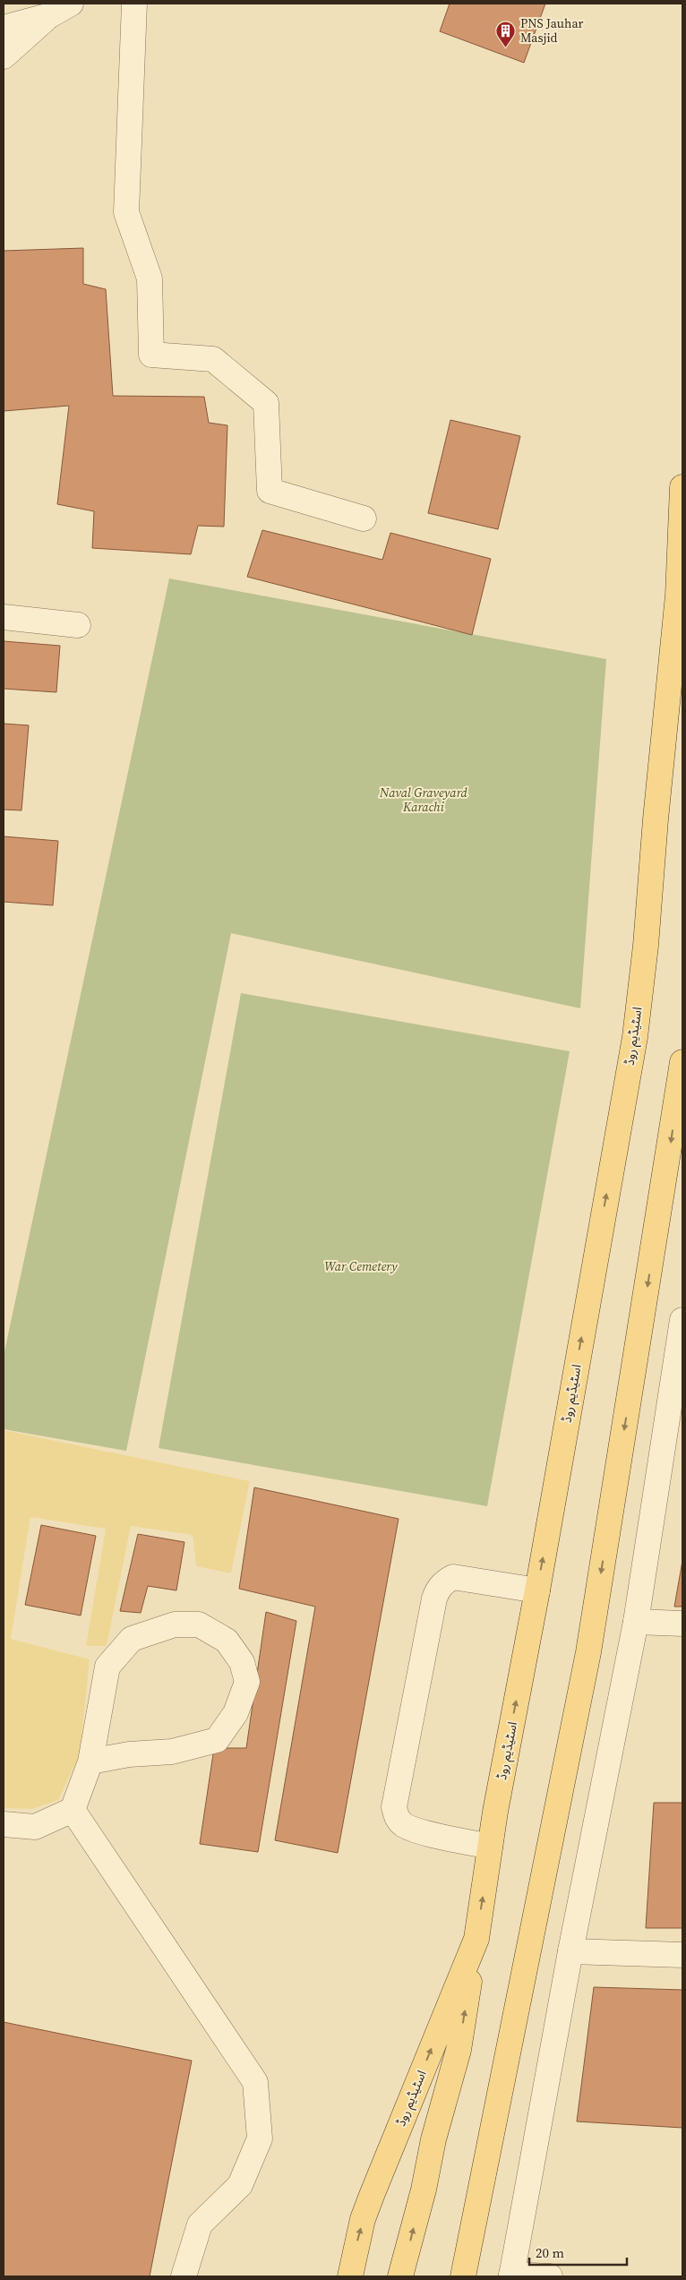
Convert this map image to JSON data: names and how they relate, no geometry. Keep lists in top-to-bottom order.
{
  "streets": {
    "main road": ["اسٹیڈیم روڈ"]
  },
  "parks": ["Naval Graveyard Karachi", "War Cemetery"],
  "places": {
    "building": ["PNS Jauhar Masjid"]
  },
  "scale_bar": "20 m"
}
